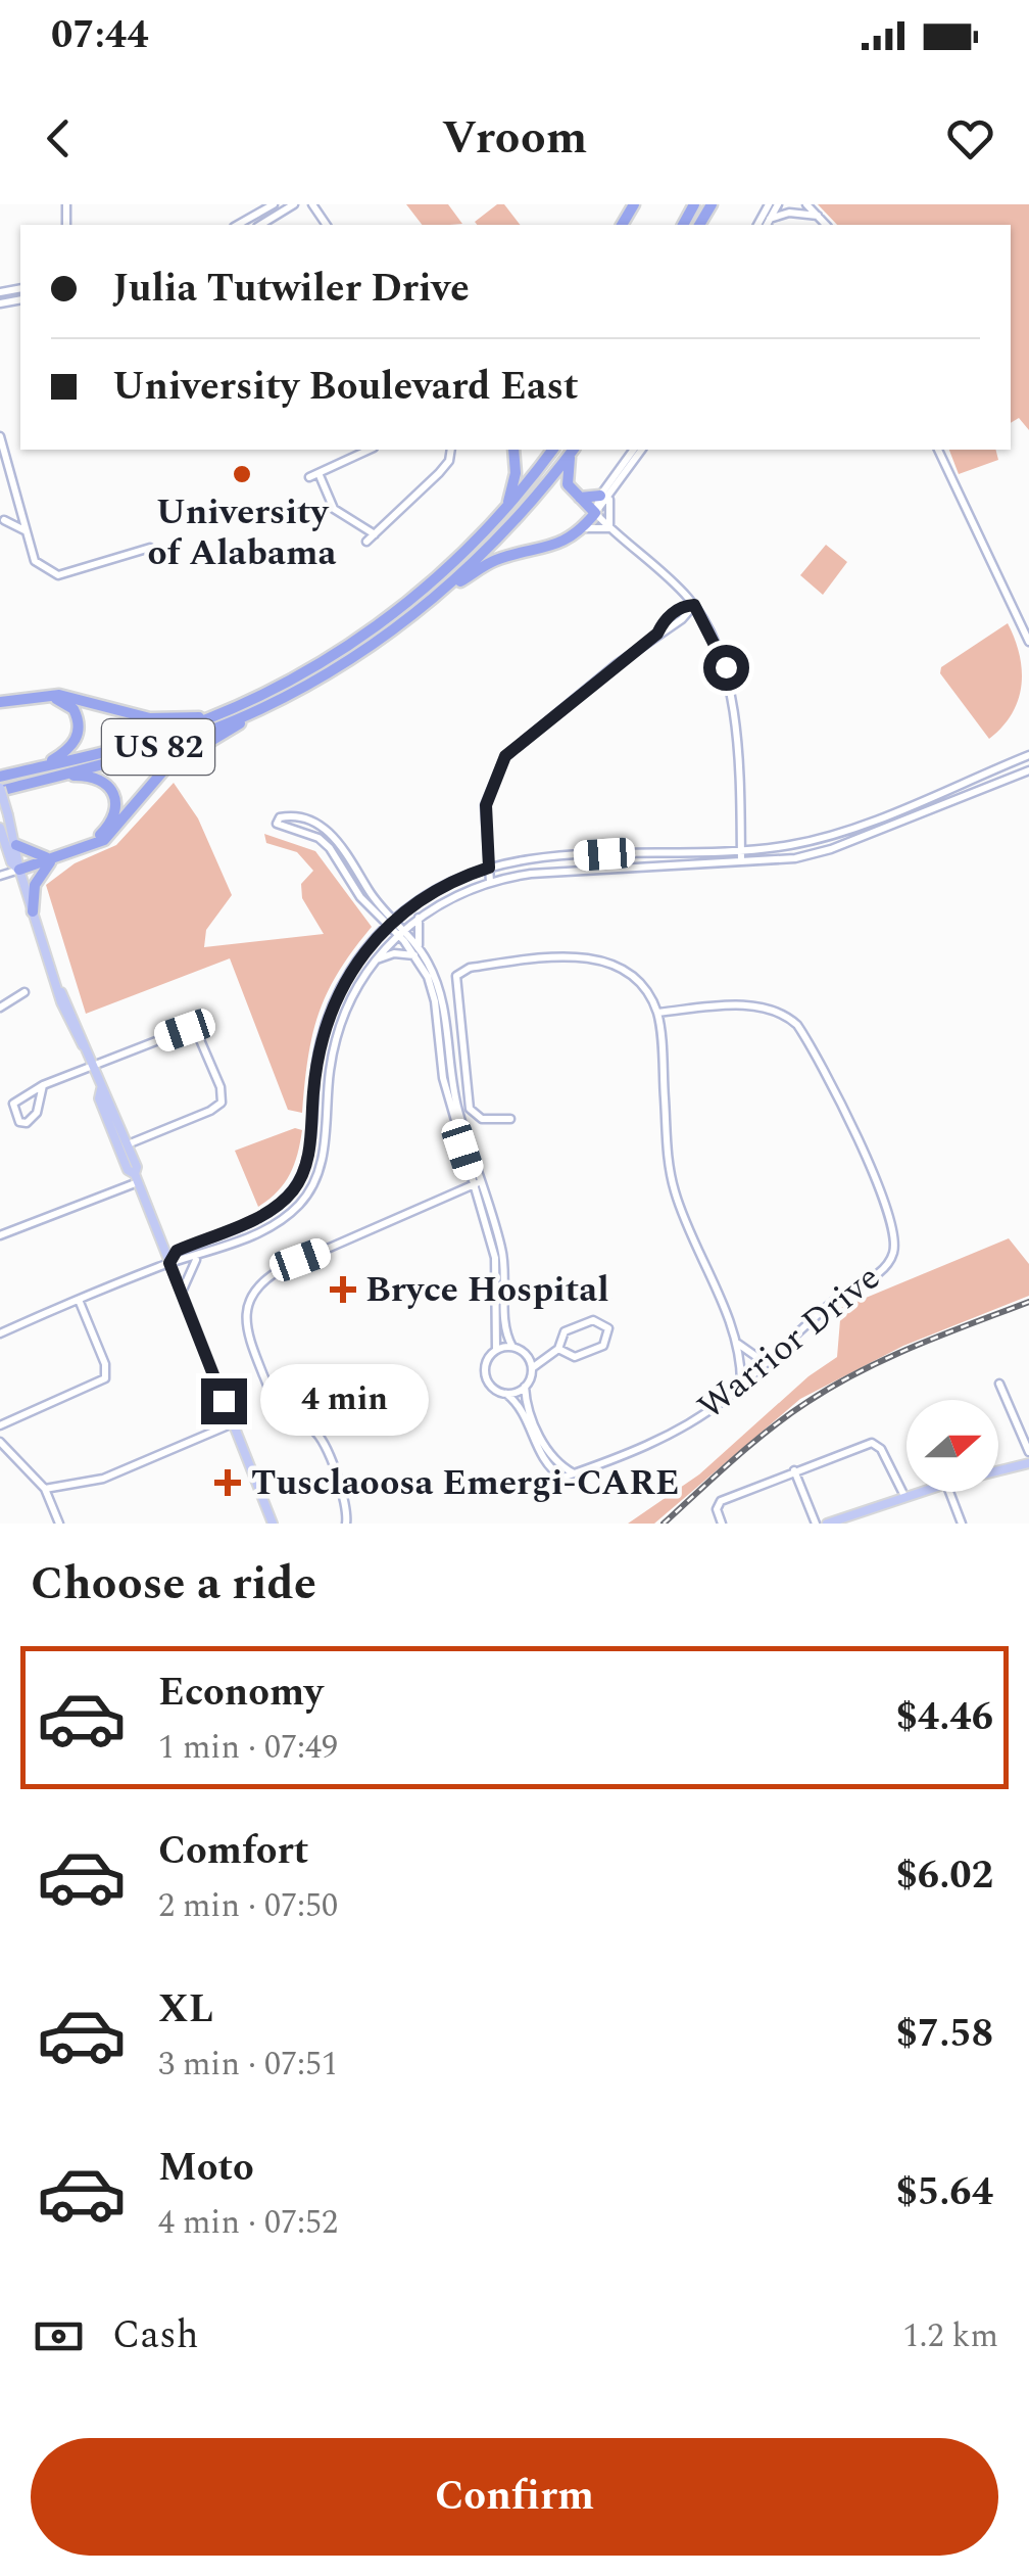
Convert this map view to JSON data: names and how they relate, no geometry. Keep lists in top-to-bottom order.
{
  "streets": {
    "highway": ["US 82"],
    "street": ["Warrior Drive"]
  },
  "places": {
    "other": ["University of Alabama"],
    "health": ["Bryce Hospital", "Tusclaoosa Emergi-CARE"]
  },
  "north": "right",
  "page": {
    "status": "07:44",
    "header": "Vroom",
    "banner": ["Julia Tutwiler Drive", "University Boulevard East"],
    "bubble": "4 min",
    "heading": "Choose a ride",
    "list": [
      {
        "name": "Economy",
        "note": "1 min · 07:49",
        "value": "$4.46"
      },
      {
        "name": "Comfort",
        "note": "2 min · 07:50",
        "value": "$6.02"
      },
      {
        "name": "XL",
        "note": "3 min · 07:51",
        "value": "$7.58"
      },
      {
        "name": "Moto",
        "note": "4 min · 07:52",
        "value": "$5.64"
      }
    ],
    "pay": ["Cash", "1.2 km"],
    "buttons": "Confirm"
  }
}
